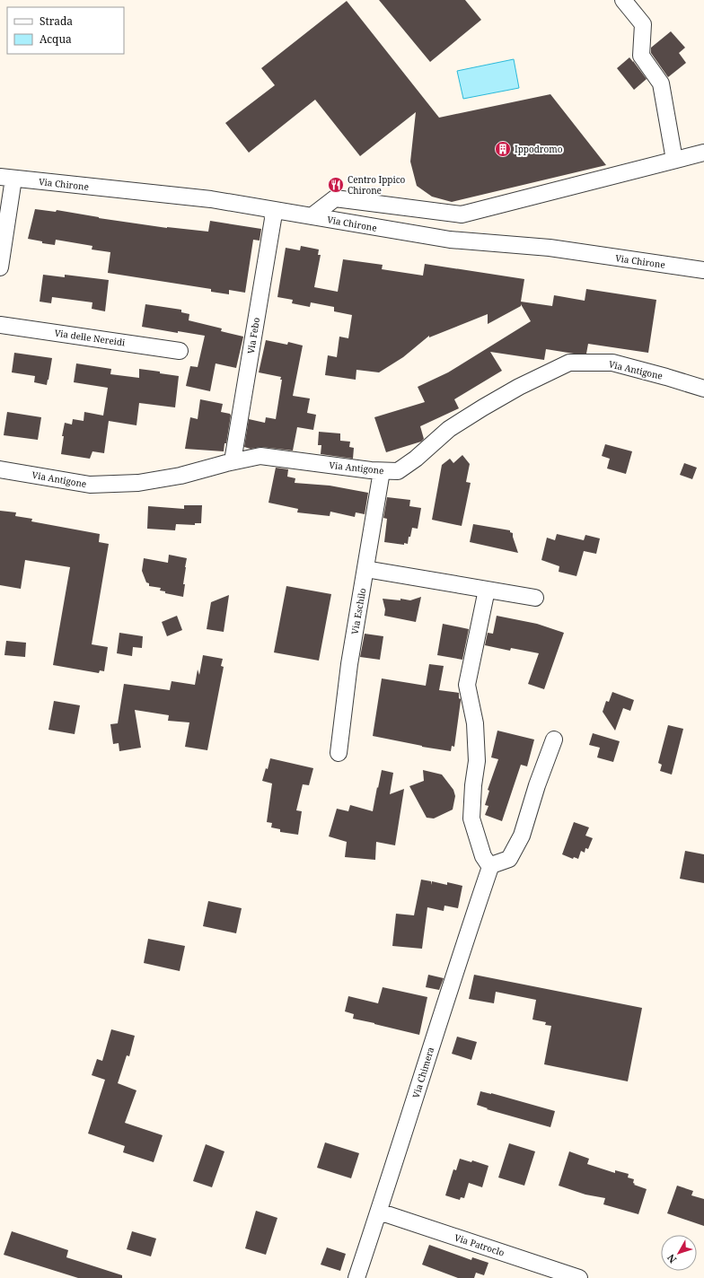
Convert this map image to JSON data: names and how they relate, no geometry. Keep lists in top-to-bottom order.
{
  "streets": {
    "street": [
      "Via Chirone",
      "Via Febo",
      "Via delle Nereidi",
      "Via Antigone",
      "Via Eschilo",
      "Via Chimera",
      "Via Patroclo"
    ]
  },
  "crossings": [
    ["Via Chirone", "Via Febo"],
    ["Via Febo", "Via Antigone"],
    ["Via Antigone", "Via Eschilo"],
    ["Via Chimera", "Via Patroclo"]
  ],
  "places": {
    "building": ["Ippodromo"],
    "restaurant": ["Centro Ippico Chirone"]
  },
  "legend": ["Strada", "Acqua"],
  "north": "bottom left"
}
